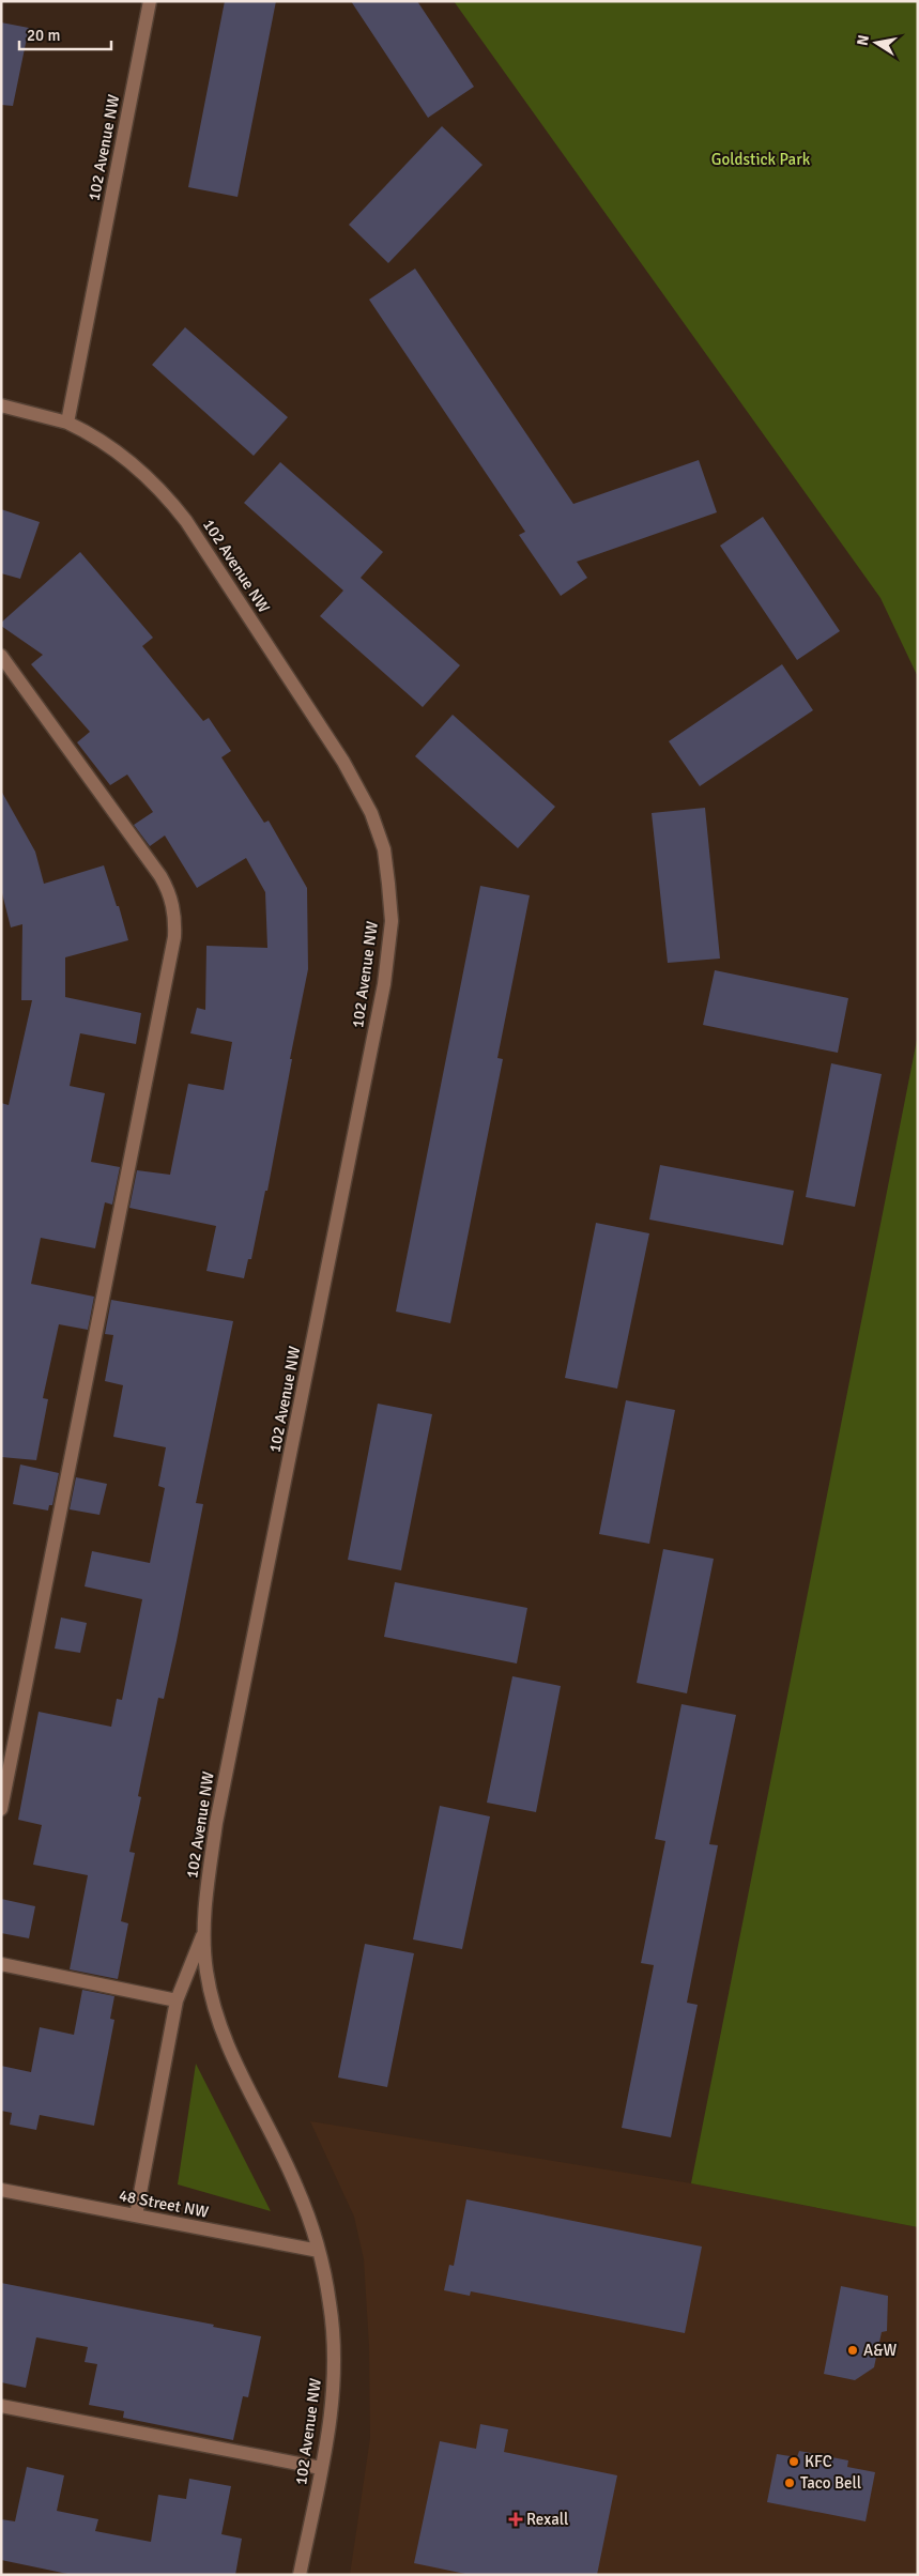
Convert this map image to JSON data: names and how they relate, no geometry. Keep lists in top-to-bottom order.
{
  "streets": {
    "street": ["102 Avenue NW", "48 Street NW"]
  },
  "crossings": [
    ["102 Avenue NW", "48 Street NW"]
  ],
  "parks": ["Goldstick Park"],
  "places": {
    "other": ["A&W", "KFC", "Taco Bell"],
    "health": ["Rexall"]
  },
  "scale_bar": "20 m",
  "north": "left"
}
